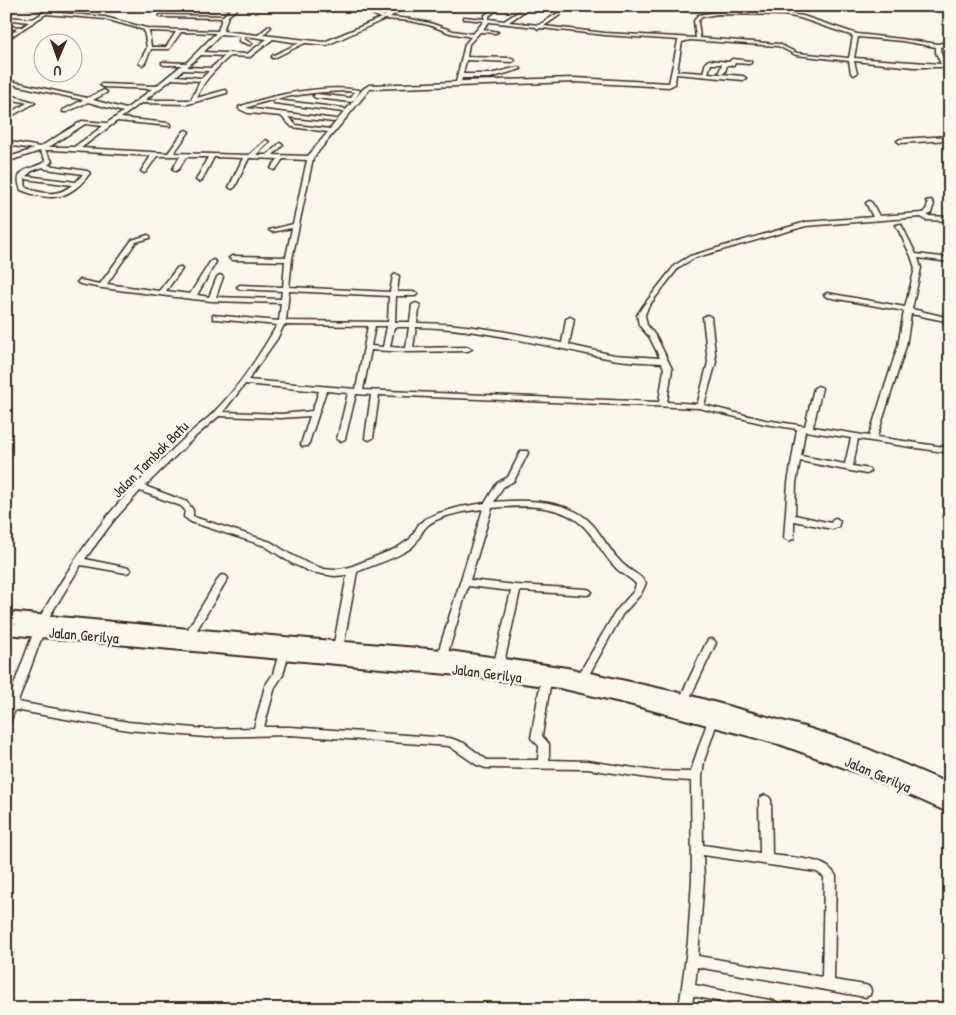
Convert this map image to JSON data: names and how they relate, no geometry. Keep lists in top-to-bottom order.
{
  "streets": {
    "highway": ["Jalan Gerilya"],
    "street": ["Jalan Tambak Batu"]
  },
  "crossings": [
    ["Jalan Tambak Batu", "Jalan Gerilya"]
  ],
  "north": "bottom"
}
